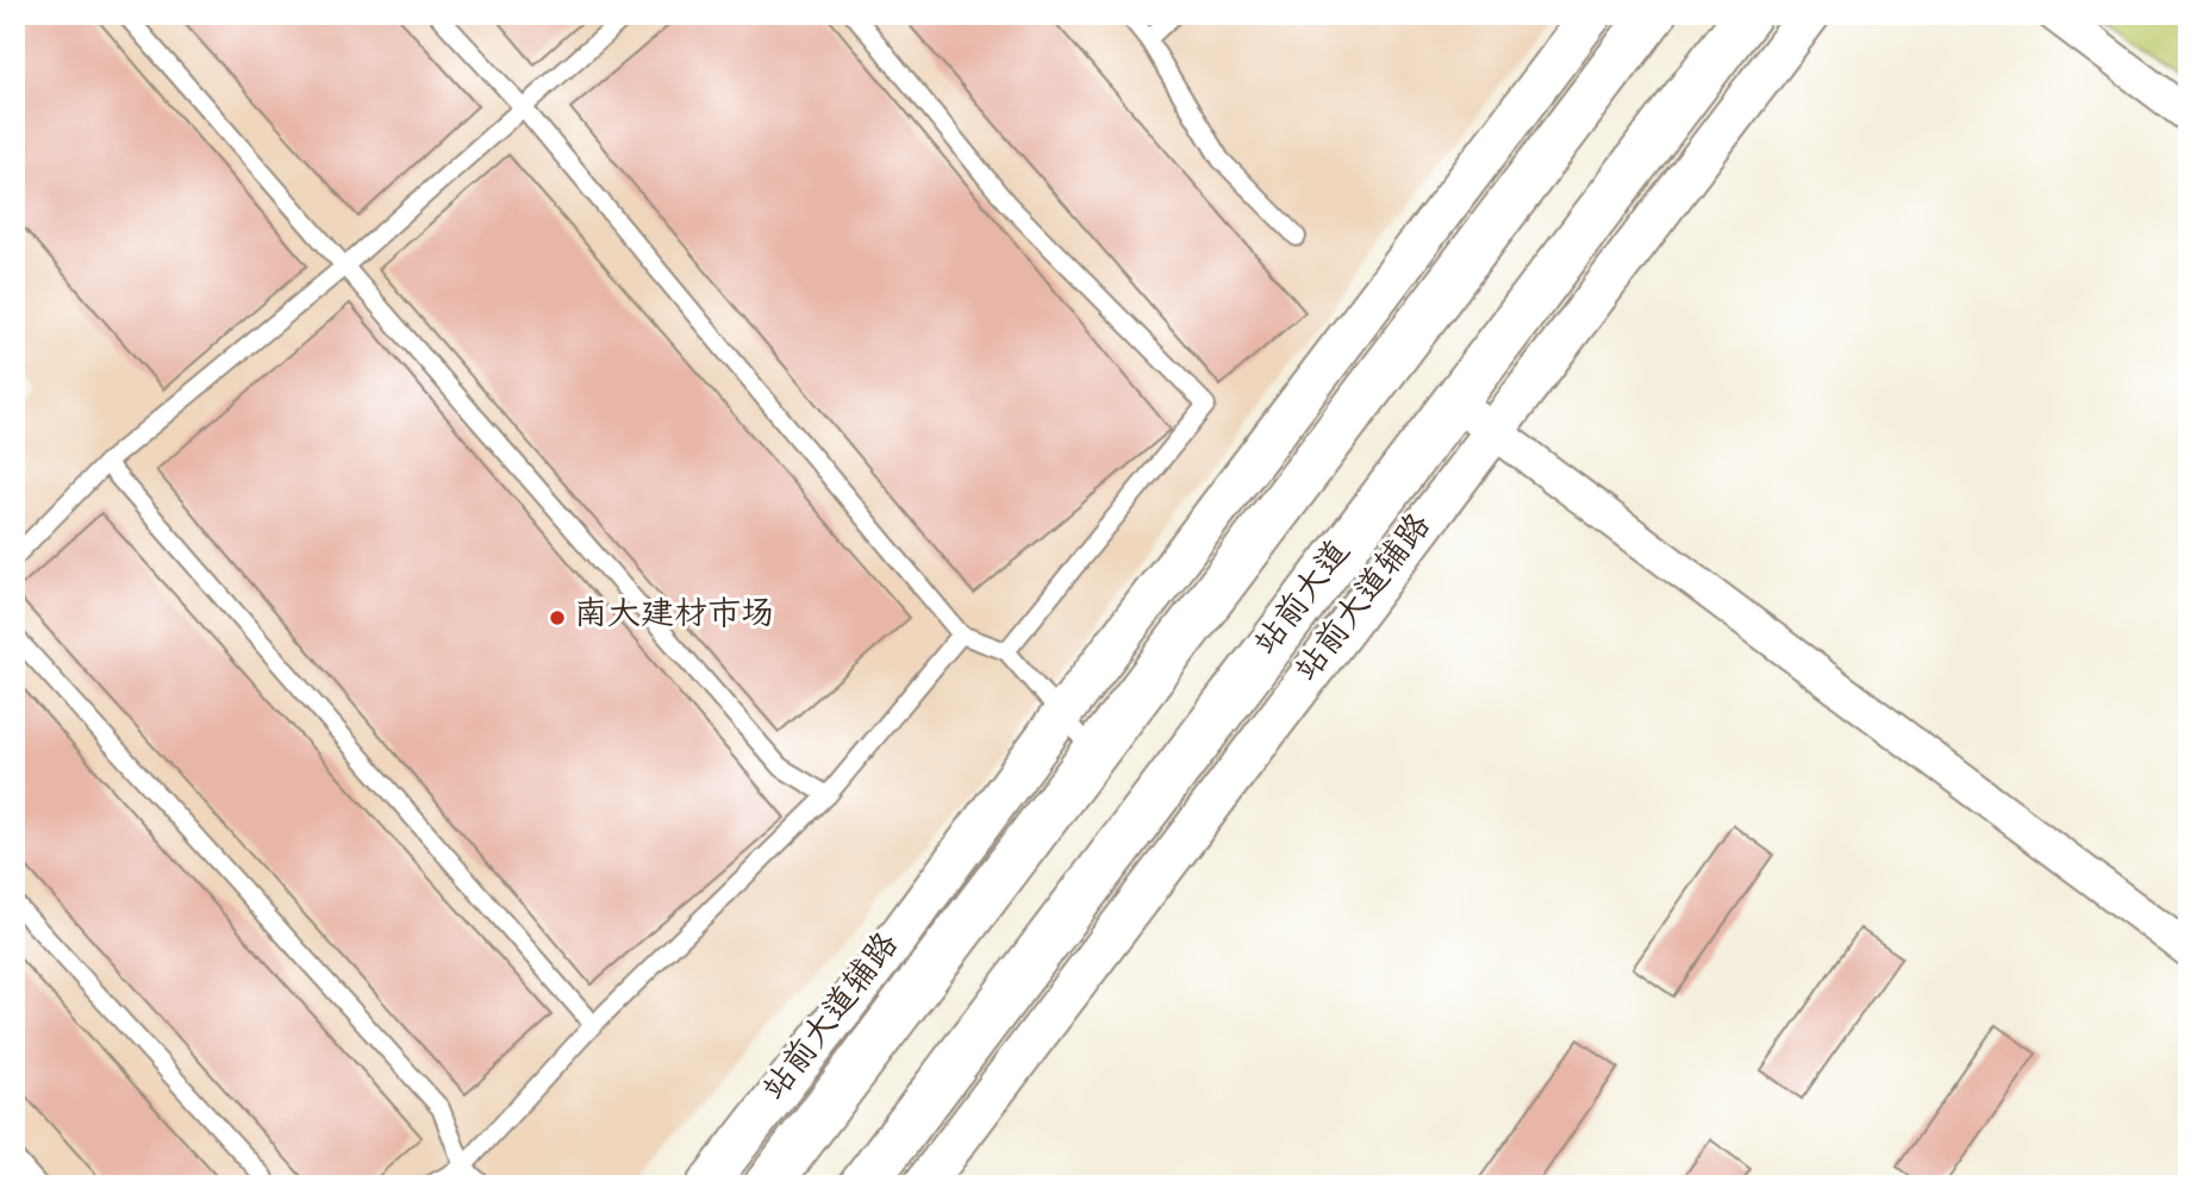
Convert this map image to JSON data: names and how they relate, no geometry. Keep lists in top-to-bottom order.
{
  "streets": {
    "highway": ["站前大道"],
    "street": ["站前大道辅路"]
  },
  "places": ["南大建材市场"]
}
